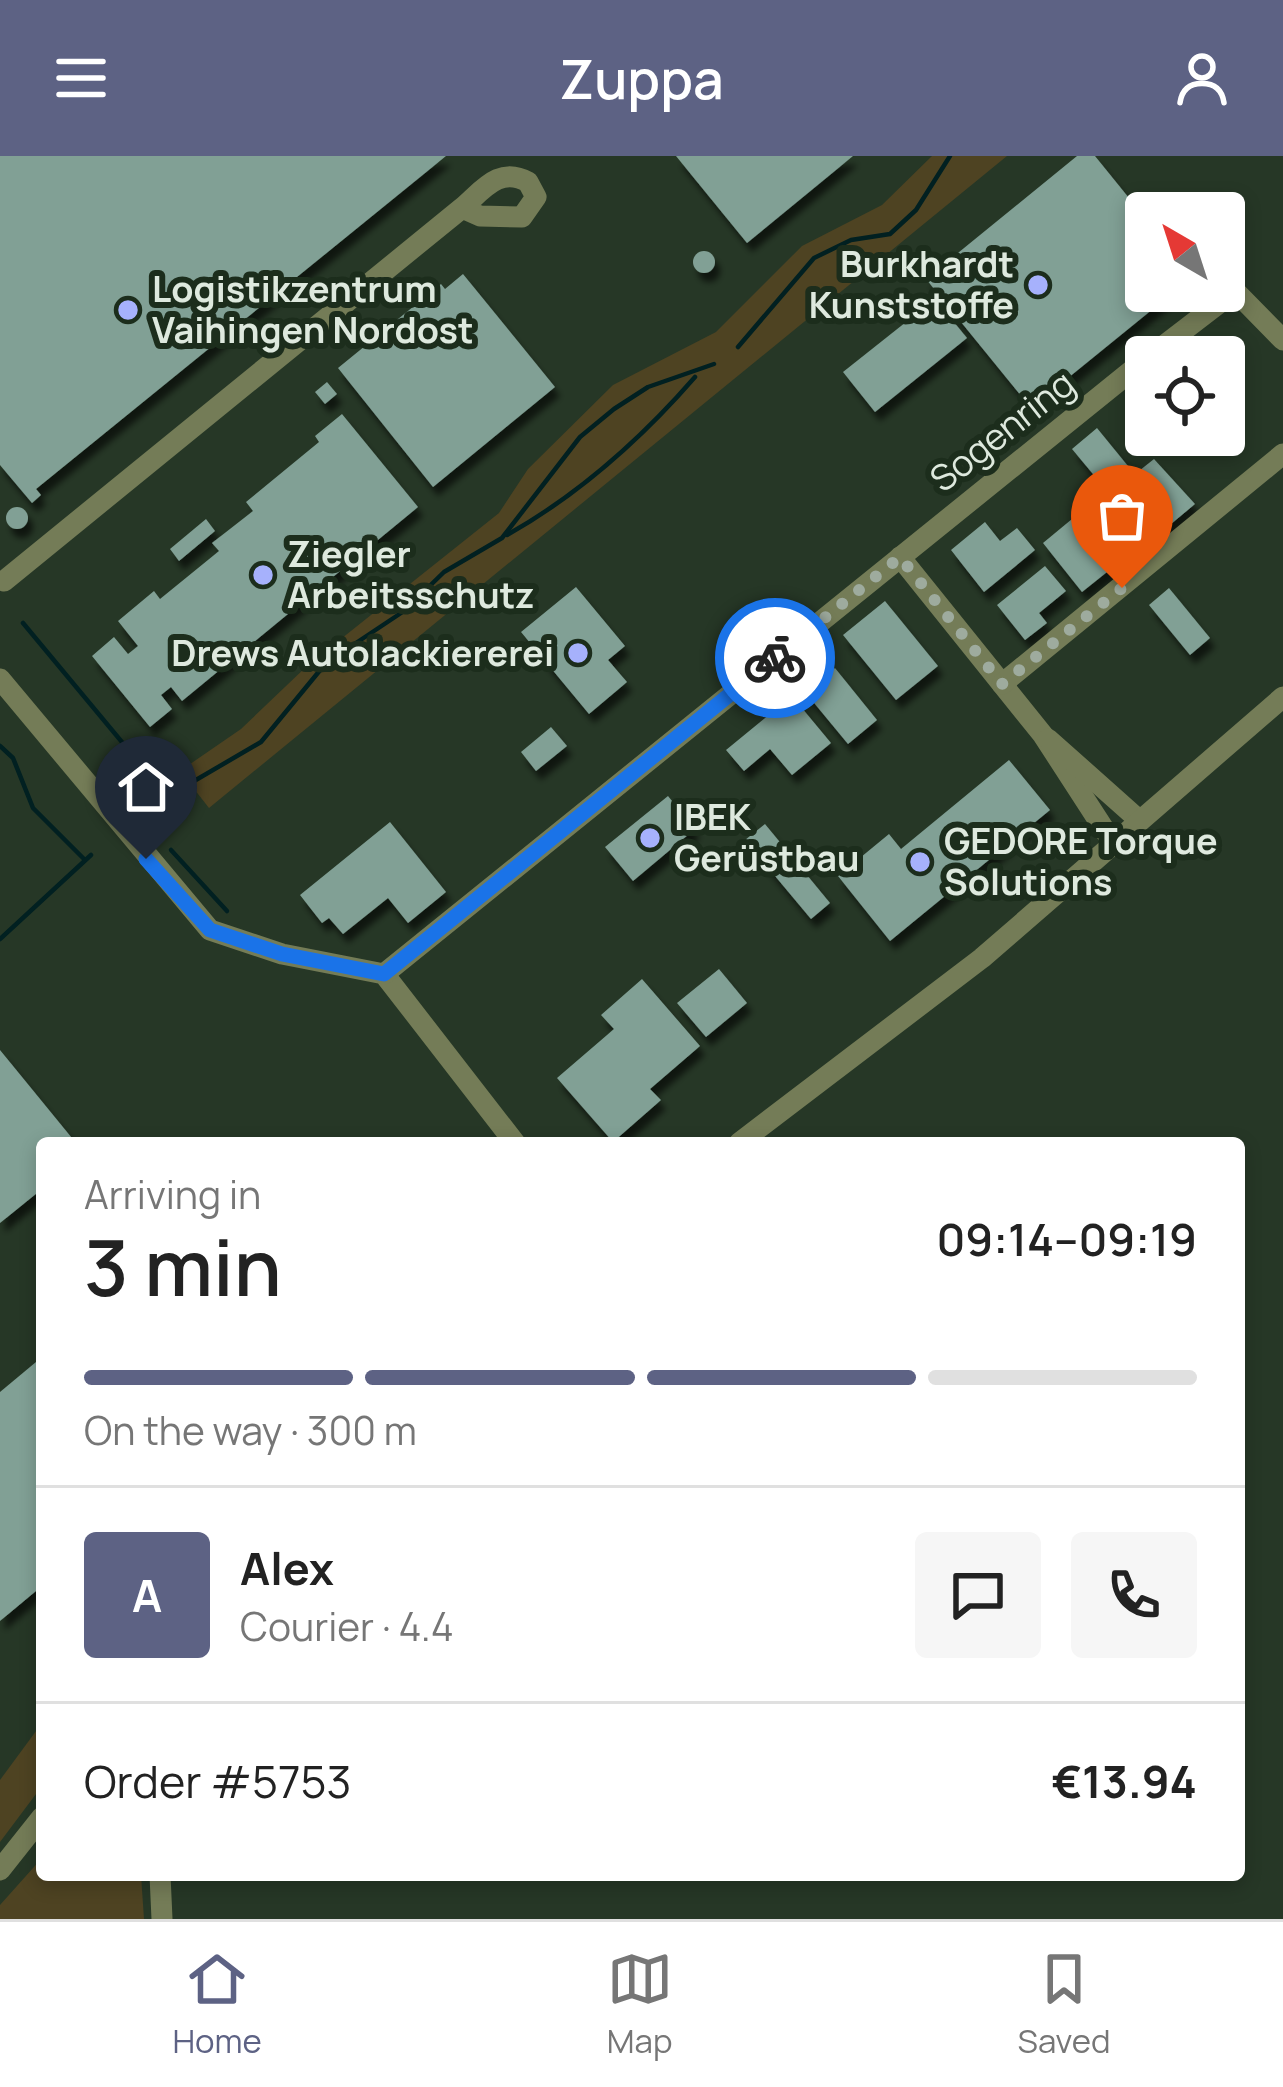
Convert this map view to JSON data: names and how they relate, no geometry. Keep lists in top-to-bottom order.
{
  "streets": {
    "street": ["Sogenring"]
  },
  "places": [
    "Burkhardt Kunststoffe",
    "Logistikzentrum Vaihingen Nordost",
    "Ziegler Arbeitsschutz",
    "Drews Autolackiererei",
    "IBEK Gerüstbau",
    "GEDORE Torque Solutions"
  ],
  "north": "top left",
  "page": {
    "header": "Zuppa",
    "heading": ["3 min", "Arriving in", "09:14–09:19"],
    "panel": [
      "Alex",
      "Courier · 4.4",
      "Order #5753",
      "€13.94"
    ],
    "bar": "On the way · 300 m",
    "round": "A",
    "tabs": ["Home", "Map", "Saved"]
  }
}
